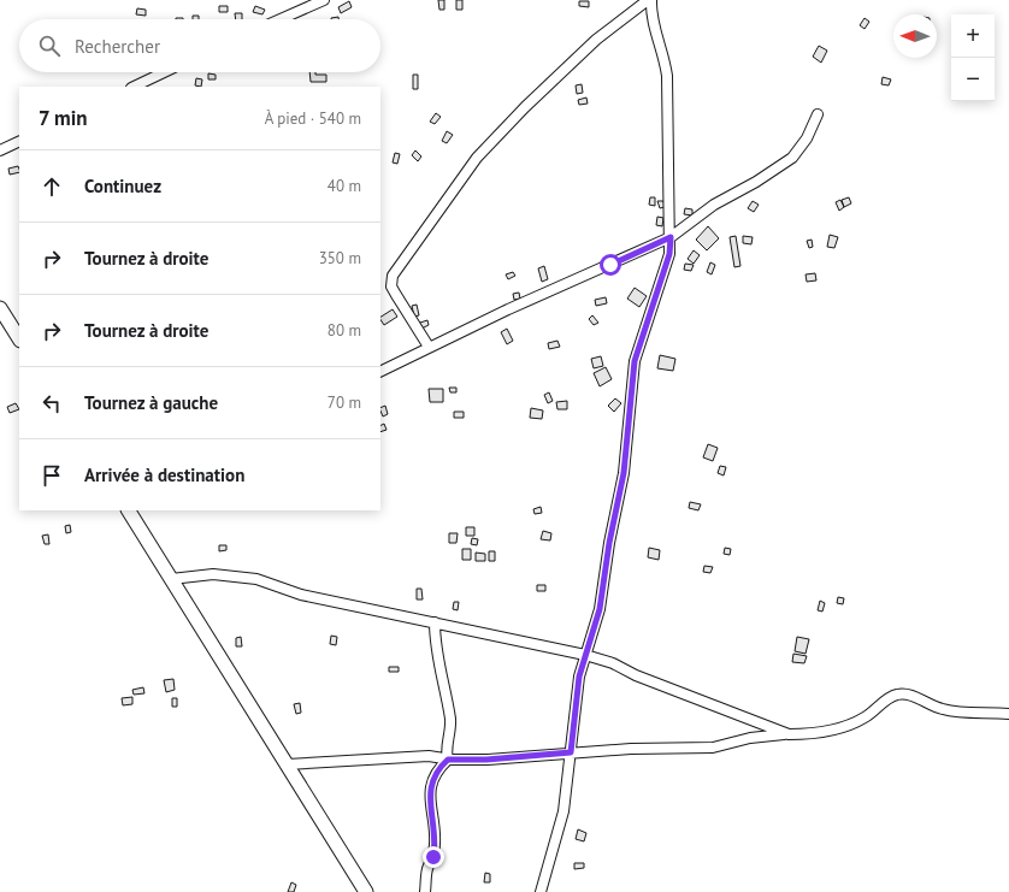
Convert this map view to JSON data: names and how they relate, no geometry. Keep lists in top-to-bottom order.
{
  "north": "left",
  "page": {
    "map_buttons": ["+", "−"],
    "search": "Rechercher",
    "heading": ["7 min", "À pied · 540 m"],
    "list": [
      ["Continuez", "40 m"],
      ["Tournez à droite", "350 m"],
      ["Tournez à droite", "80 m"],
      ["Tournez à gauche", "70 m"],
      "Arrivée à destination"
    ]
  }
}
